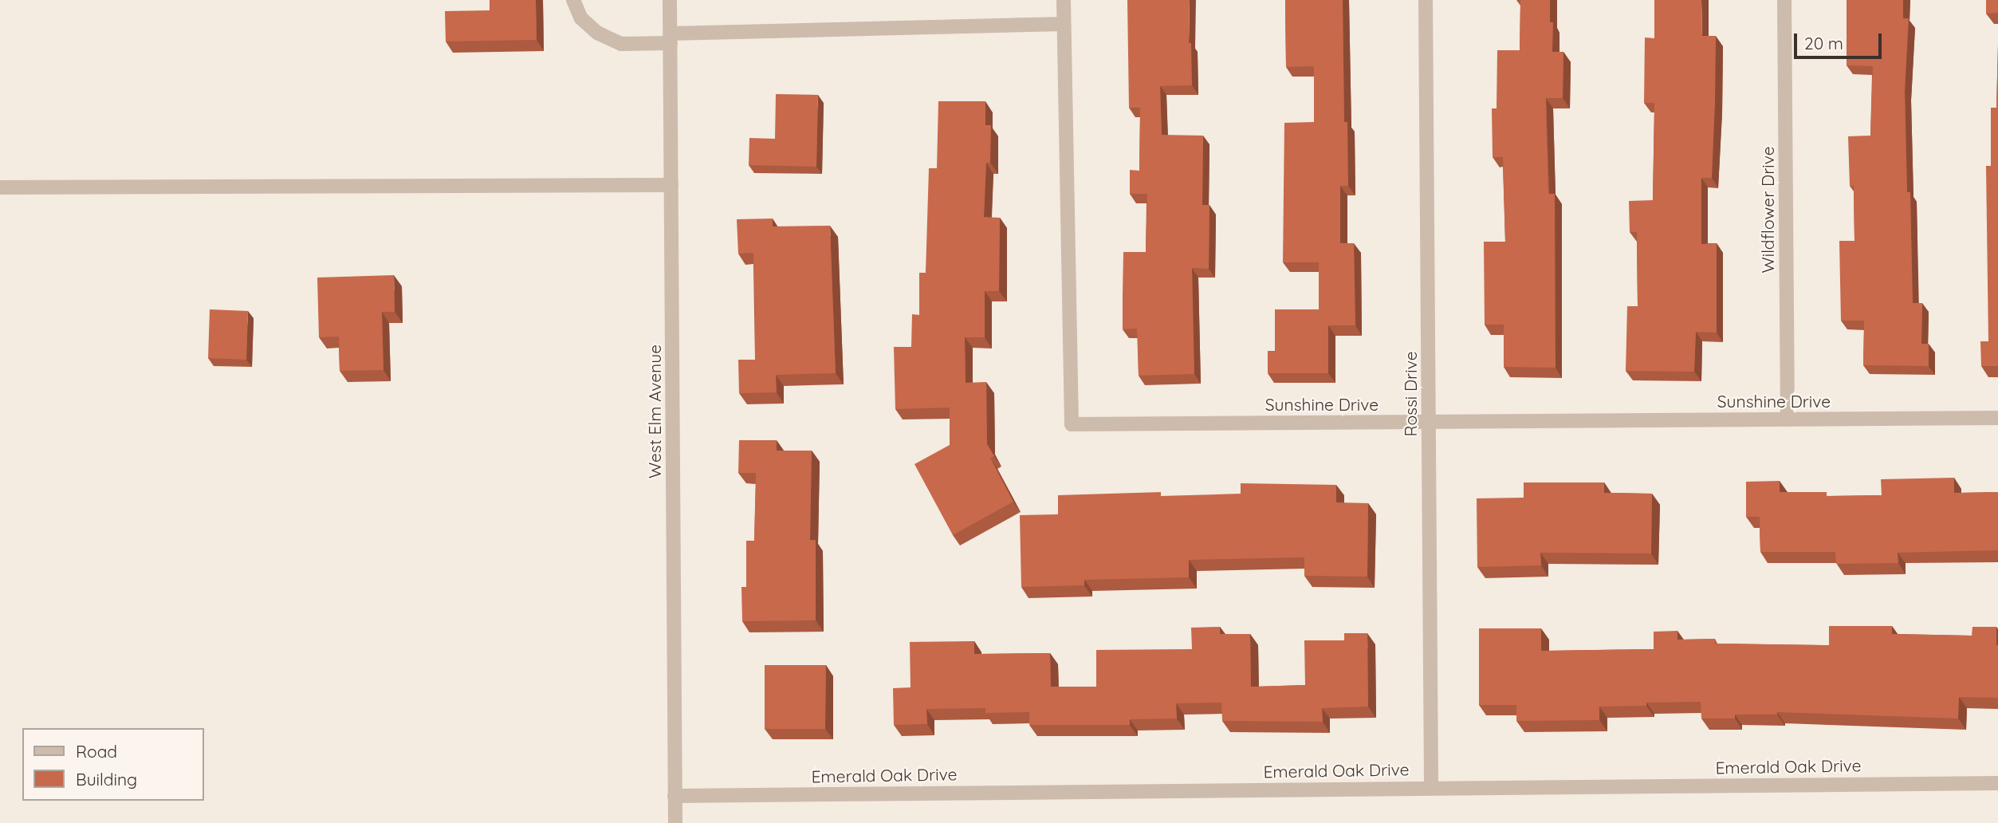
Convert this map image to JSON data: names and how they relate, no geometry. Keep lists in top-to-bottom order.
{
  "streets": {
    "street": [
      "Wildflower Drive",
      "Rossi Drive",
      "Sunshine Drive",
      "West Elm Avenue",
      "Emerald Oak Drive"
    ]
  },
  "crossings": [
    ["Wildflower Drive", "Sunshine Drive"],
    ["Rossi Drive", "Sunshine Drive"],
    ["Rossi Drive", "Emerald Oak Drive"],
    ["West Elm Avenue", "Emerald Oak Drive"]
  ],
  "legend": ["Road", "Building"],
  "scale_bar": "20 m"
}
